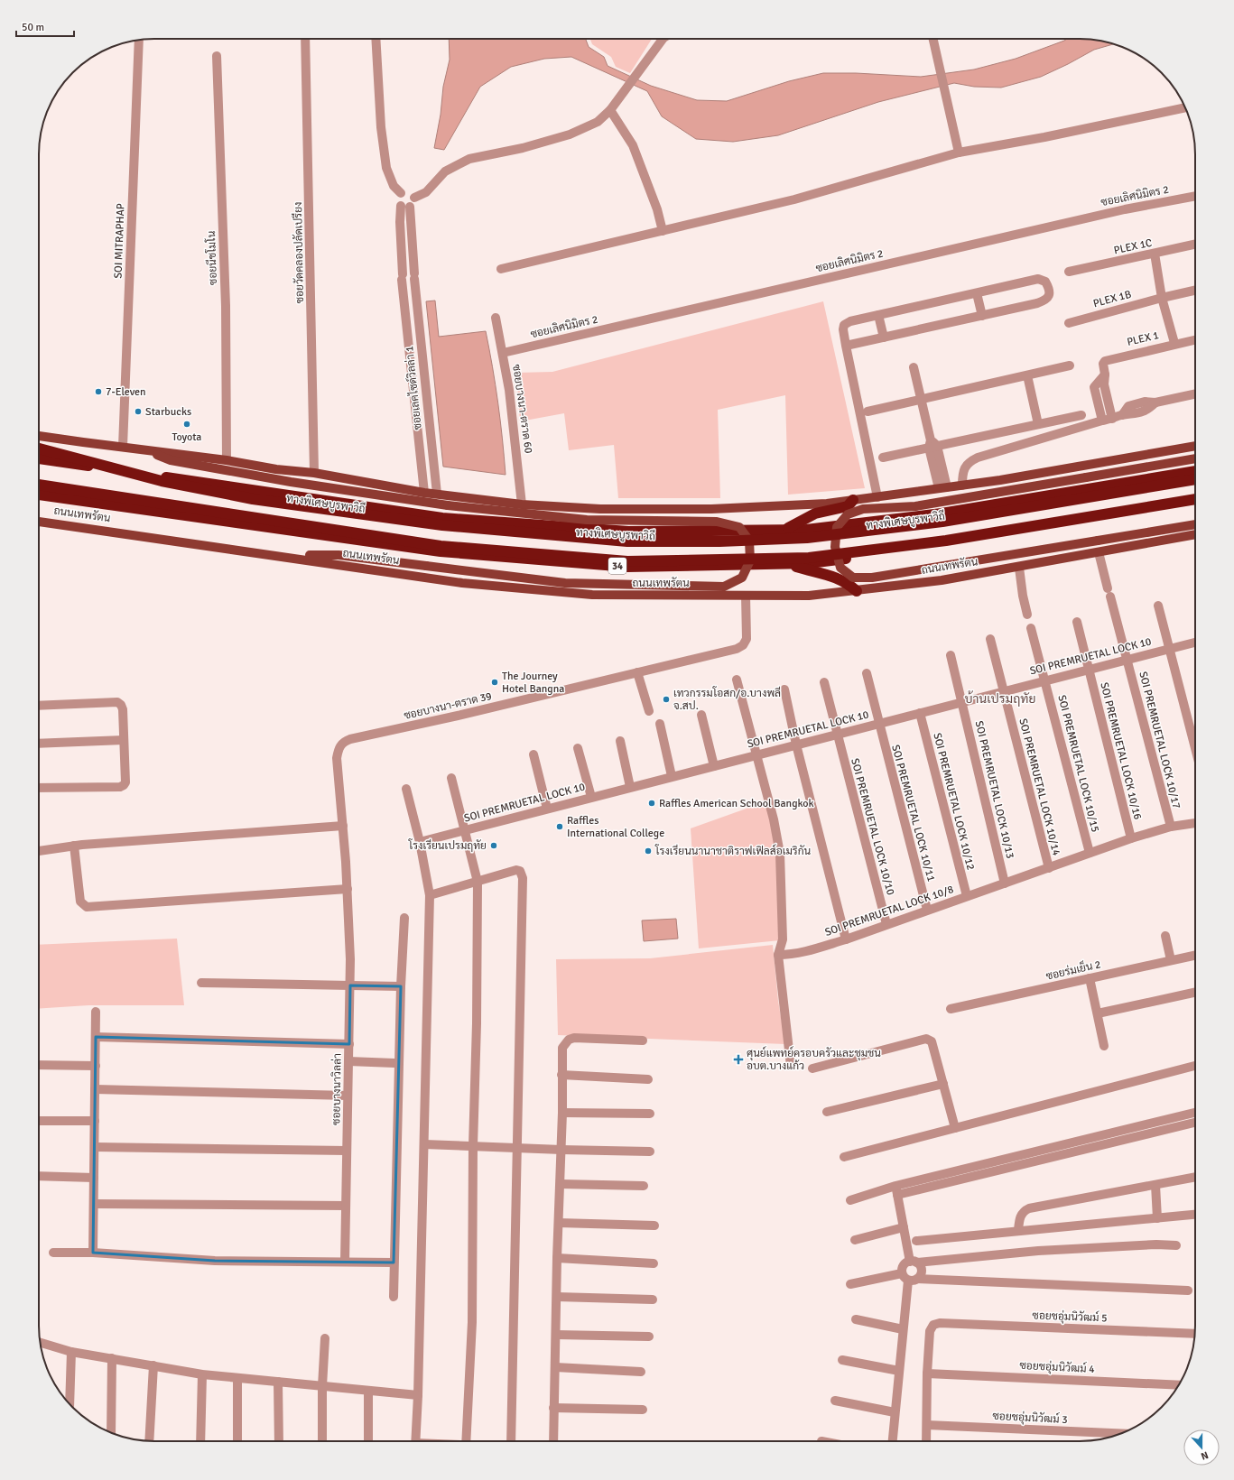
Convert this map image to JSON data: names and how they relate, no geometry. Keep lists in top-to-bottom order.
{
  "streets": {
    "highway": ["ทางพิเศษบูรพาวิถี", "ถนนเทพรัตน", "34"],
    "street": [
      "ซอยเลิศนิมิตร 2",
      "SOI MITRAPHAP",
      "PLEX 1C",
      "ซอยวัดคลองปลัดเปรียง",
      "ซอยนีชโมโน",
      "PLEX 1B",
      "PLEX 1",
      "ซอยเลคไซด์วิลล่า 1",
      "ซอยบางนา-ตราด 60",
      "SOI PREMRUETAL LOCK 10",
      "ซอยบางนา-ตราด 39",
      "SOI PREMRUETAL LOCK 10/17",
      "SOI PREMRUETAL LOCK 10/16",
      "SOI PREMRUETAL LOCK 10/15",
      "SOI PREMRUETAL LOCK 10/14",
      "SOI PREMRUETAL LOCK 10/13",
      "SOI PREMRUETAL LOCK 10/12",
      "SOI PREMRUETAL LOCK 10/11",
      "SOI PREMRUETAL LOCK 10/10",
      "SOI PREMRUETAL LOCK 10/8",
      "ซอยร่มเย็น 2",
      "ซอยบางนาวิลล่า",
      "ซอยชอุ่มนิวัฒม์ 5",
      "ซอยชอุ่มนิวัฒม์ 4",
      "ซอยชอุ่มนิวัฒม์ 3"
    ]
  },
  "crossings": [
    ["ซอยเลิศนิมิตร 2", "ซอยบางนา-ตราด 60"],
    ["ถนนเทพรัตน", "ซอยบางนา-ตราด 39"],
    ["ถนนเทพรัตน", "SOI PREMRUETAL LOCK 10/17"],
    ["SOI PREMRUETAL LOCK 10", "SOI PREMRUETAL LOCK 10/17"],
    ["SOI PREMRUETAL LOCK 10", "SOI PREMRUETAL LOCK 10/16"],
    ["SOI PREMRUETAL LOCK 10", "SOI PREMRUETAL LOCK 10/15"],
    ["SOI PREMRUETAL LOCK 10", "SOI PREMRUETAL LOCK 10/14"],
    ["SOI PREMRUETAL LOCK 10", "SOI PREMRUETAL LOCK 10/13"],
    ["SOI PREMRUETAL LOCK 10", "SOI PREMRUETAL LOCK 10/12"],
    ["SOI PREMRUETAL LOCK 10", "SOI PREMRUETAL LOCK 10/11"],
    ["SOI PREMRUETAL LOCK 10", "SOI PREMRUETAL LOCK 10/10"],
    ["ซอยบางนา-ตราด 39", "ซอยบางนาวิลล่า"],
    ["SOI PREMRUETAL LOCK 10/17", "SOI PREMRUETAL LOCK 10/8"],
    ["SOI PREMRUETAL LOCK 10/16", "SOI PREMRUETAL LOCK 10/8"],
    ["SOI PREMRUETAL LOCK 10/15", "SOI PREMRUETAL LOCK 10/8"],
    ["SOI PREMRUETAL LOCK 10/14", "SOI PREMRUETAL LOCK 10/8"],
    ["SOI PREMRUETAL LOCK 10/13", "SOI PREMRUETAL LOCK 10/8"],
    ["SOI PREMRUETAL LOCK 10/12", "SOI PREMRUETAL LOCK 10/8"],
    ["SOI PREMRUETAL LOCK 10/11", "SOI PREMRUETAL LOCK 10/8"],
    ["SOI PREMRUETAL LOCK 10/10", "SOI PREMRUETAL LOCK 10/8"],
    ["ซอยชอุ่มนิวัฒม์ 5", "ซอยชอุ่มนิวัฒม์ 4"]
  ],
  "districts": ["บ้านเปรมฤทัย"],
  "places": {
    "other": [
      "7-Eleven",
      "Starbucks",
      "Toyota",
      "The Journey Hotel Bangna",
      "เทวกรรมโอสก/อ.บางพลี จ.สป.",
      "Raffles American School Bangkok",
      "Raffles International College",
      "โรงเรียนเปรมฤทัย",
      "โรงเรียนนานาชาติราฟเฟิลส์อเมริกัน"
    ],
    "health": ["ศุนย์แพทย์ครอบครัวและชุมชน อบต.บางแก้ว"]
  },
  "scale_bar": "50 m",
  "north": "bottom"
}
